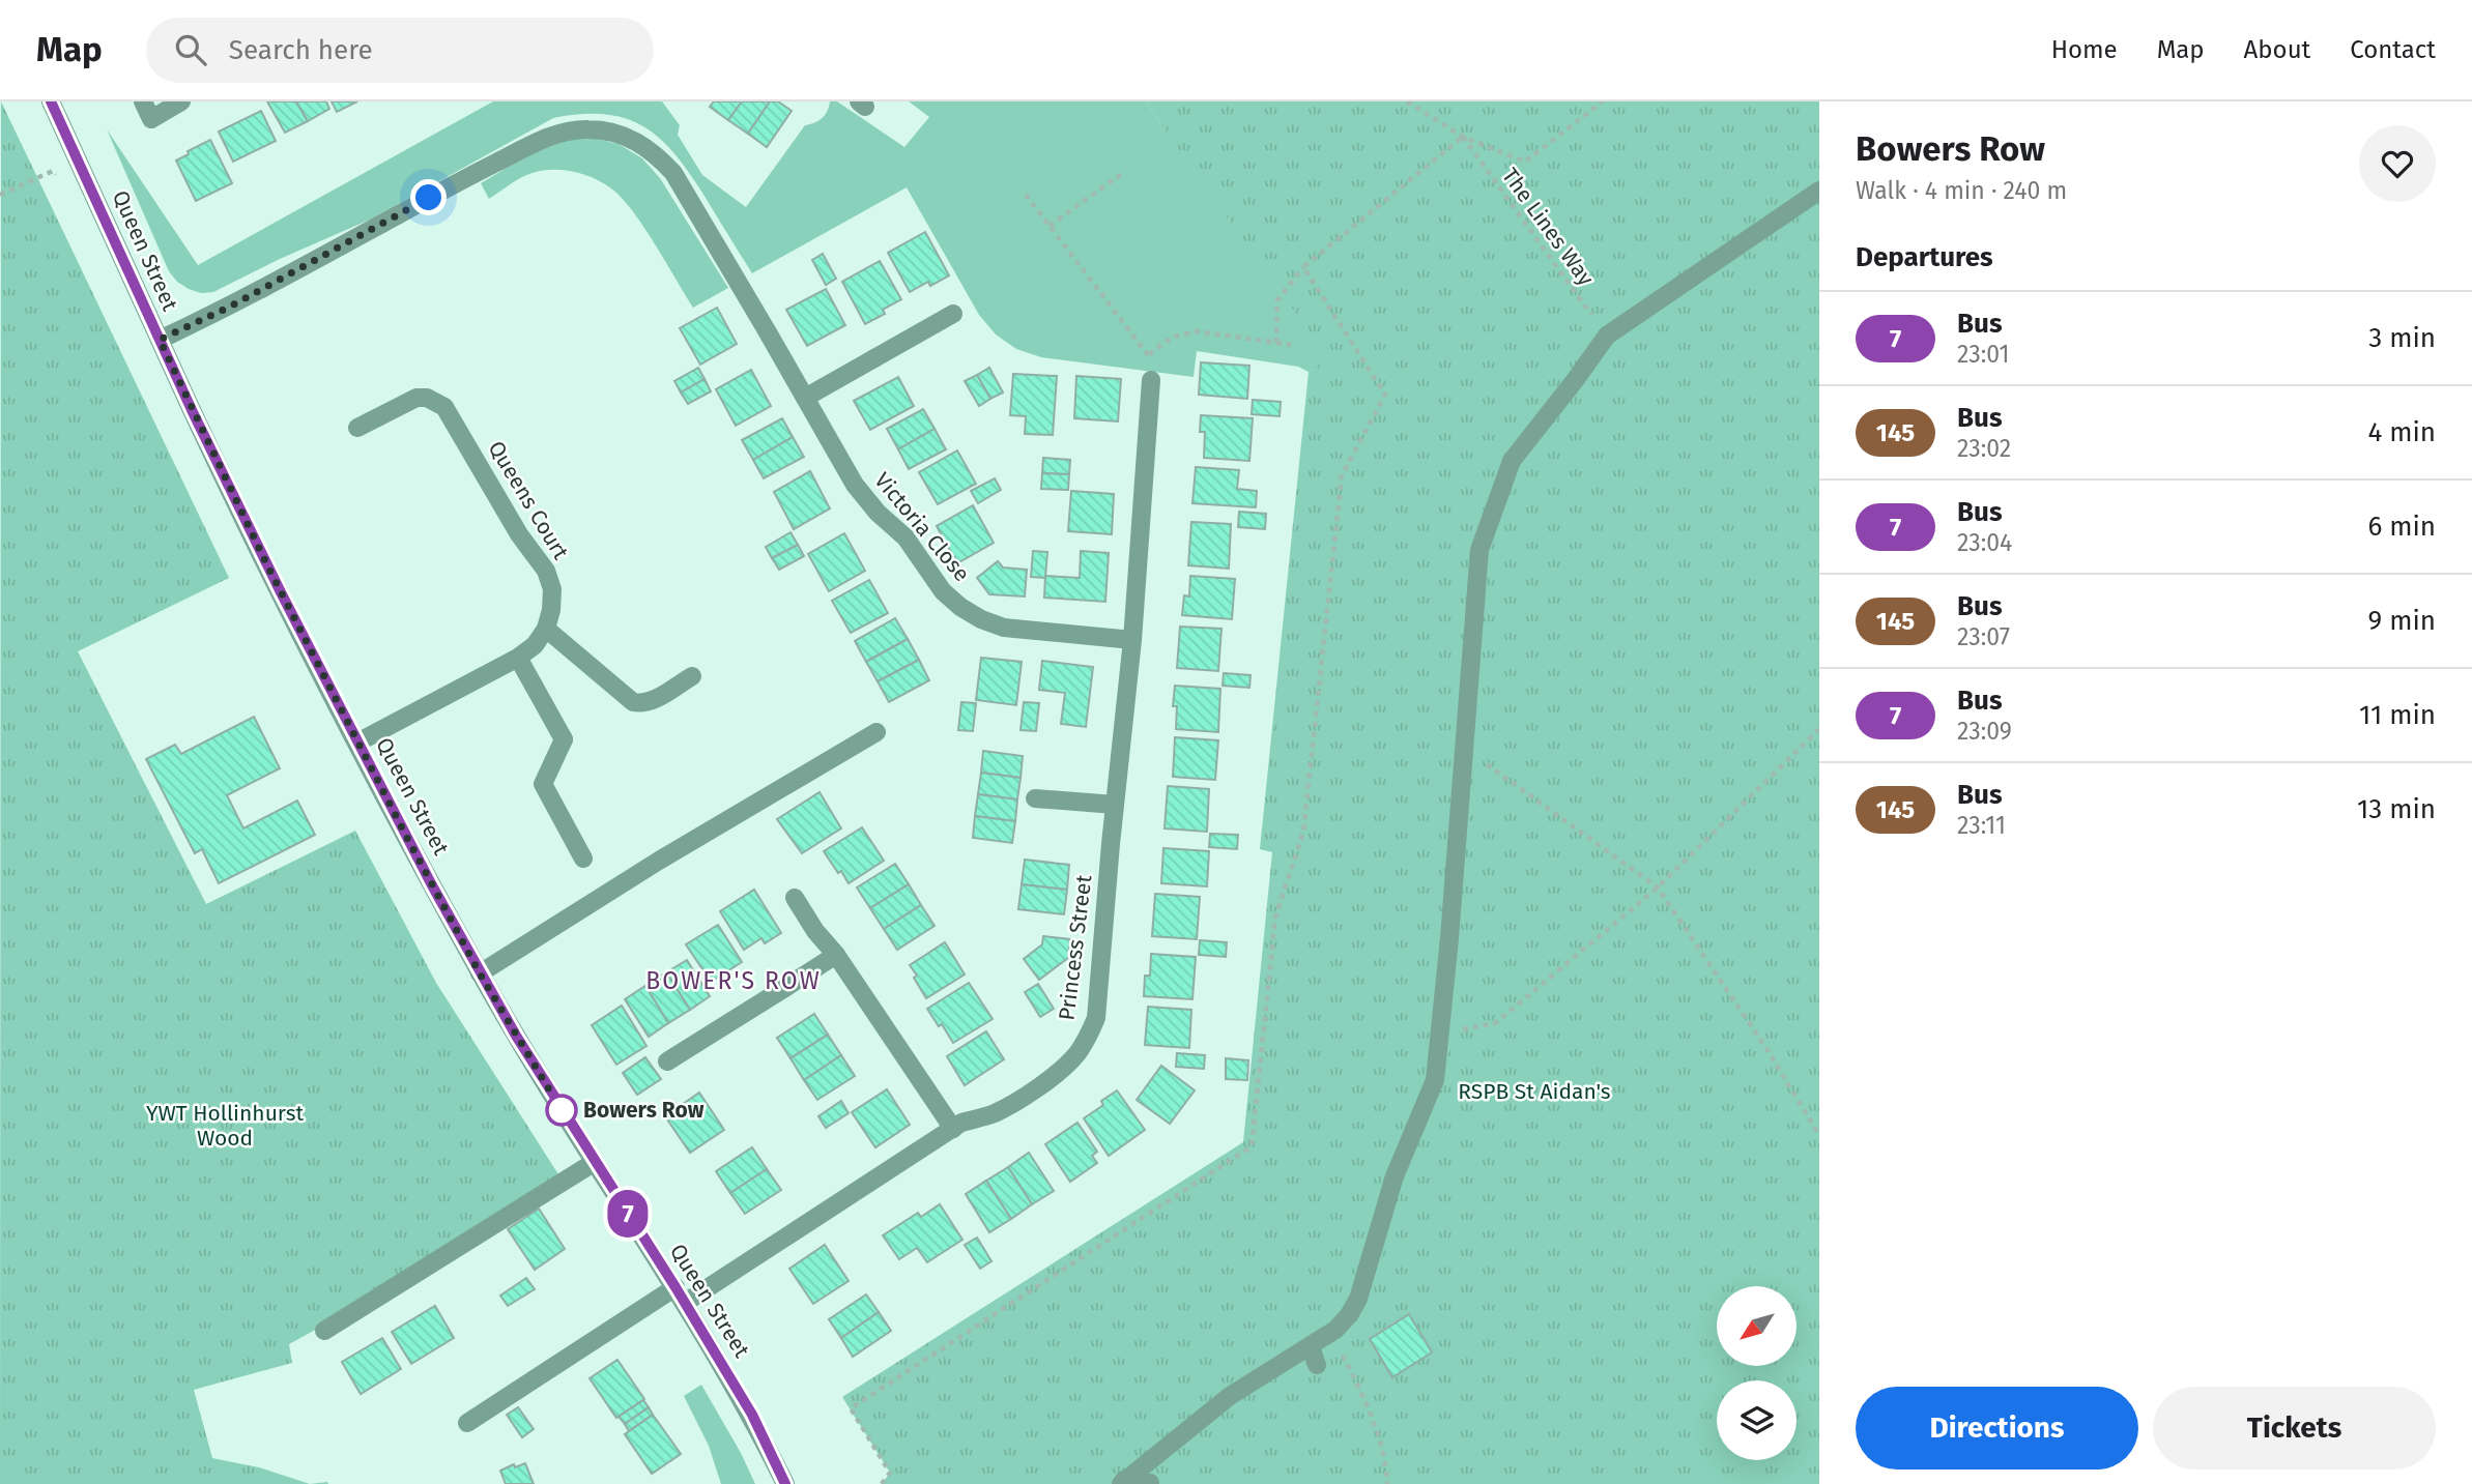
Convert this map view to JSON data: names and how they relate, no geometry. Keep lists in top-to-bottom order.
{
  "streets": {
    "street": [
      "Queen Street",
      "Queens Court",
      "Victoria Close",
      "Princess Street"
    ],
    "path": ["The Lines Way"]
  },
  "crossings": [
    ["Queen Street", "Victoria Close"],
    ["Queen Street", "Princess Street"],
    ["Victoria Close", "Princess Street"]
  ],
  "districts": ["BOWER'S ROW"],
  "parks": ["RSPB St Aidan's", "YWT Hollinhurst Wood"],
  "places": ["Bowers Row"],
  "lines": ["bus line 7"],
  "north": "bottom left",
  "page": {
    "header": "Map",
    "search": "Search here",
    "nav": [
      "Home",
      "Map",
      "About",
      "Contact"
    ],
    "on_map": "7",
    "heading": [
      ["Bowers Row", "Walk · 4 min · 240 m"],
      "Departures"
    ],
    "list": [
      {
        "mark": "7",
        "name": "Bus",
        "note": "23:01",
        "value": "3 min"
      },
      {
        "mark": "145",
        "name": "Bus",
        "note": "23:02",
        "value": "4 min"
      },
      {
        "mark": "7",
        "name": "Bus",
        "note": "23:04",
        "value": "6 min"
      },
      {
        "mark": "145",
        "name": "Bus",
        "note": "23:07",
        "value": "9 min"
      },
      {
        "mark": "7",
        "name": "Bus",
        "note": "23:09",
        "value": "11 min"
      },
      {
        "mark": "145",
        "name": "Bus",
        "note": "23:11",
        "value": "13 min"
      }
    ],
    "buttons": ["Directions", "Tickets"]
  }
}
